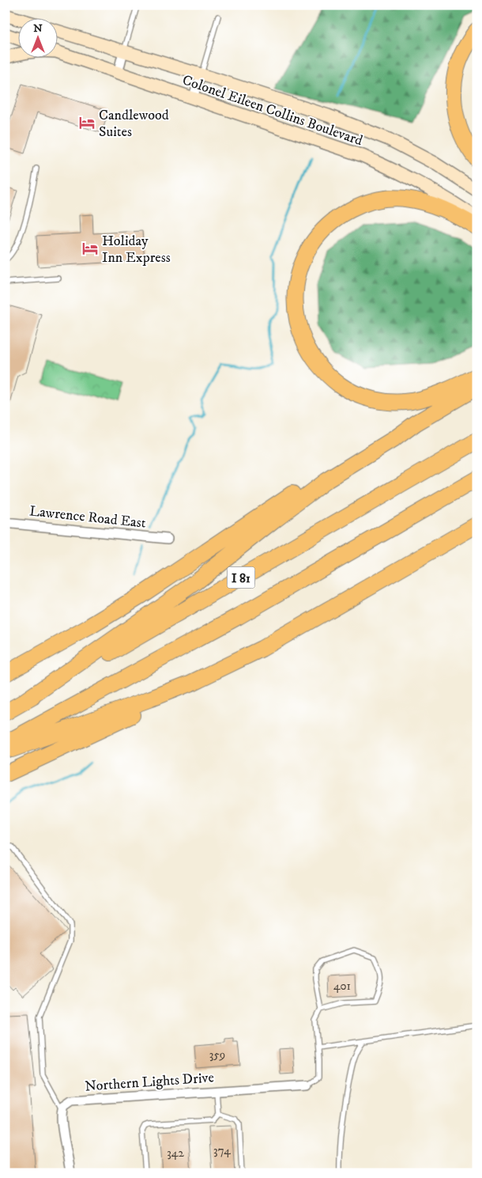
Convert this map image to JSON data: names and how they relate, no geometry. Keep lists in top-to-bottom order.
{
  "streets": {
    "highway": ["I 81"],
    "main road": ["Colonel Eileen Collins Boulevard"],
    "street": ["Lawrence Road East", "Northern Lights Drive"]
  },
  "places": {
    "hotel": ["Candlewood Suites", "Holiday Inn Express"]
  },
  "house_numbers": [
    "401",
    "359",
    "374",
    "342"
  ],
  "north": "top"
}
